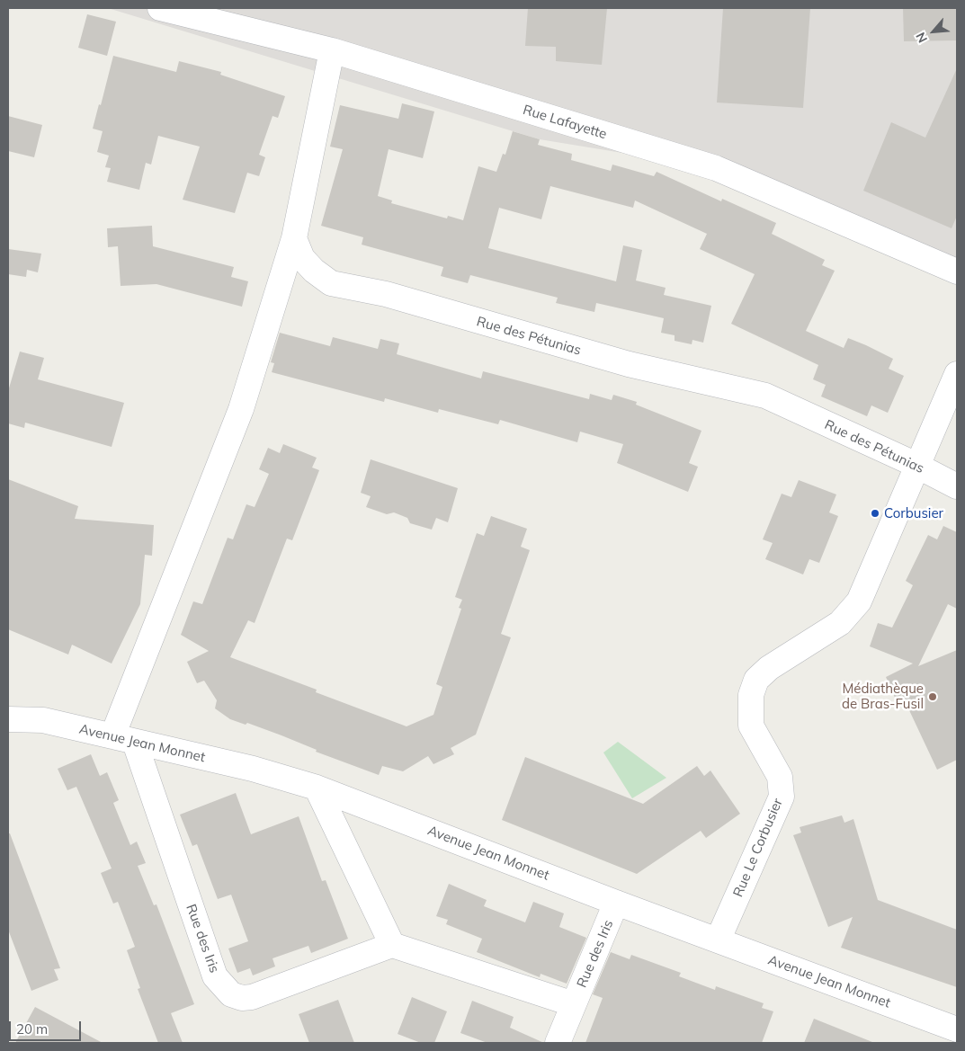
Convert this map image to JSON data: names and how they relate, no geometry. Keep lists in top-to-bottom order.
{
  "streets": {
    "street": [
      "Rue Lafayette",
      "Rue des Pétunias",
      "Avenue Jean Monnet",
      "Rue Le Corbusier",
      "Rue des Iris"
    ]
  },
  "crossings": [
    ["Rue des Pétunias", "Rue Le Corbusier"],
    ["Avenue Jean Monnet", "Rue Le Corbusier"],
    ["Avenue Jean Monnet", "Rue des Iris"]
  ],
  "places": ["Corbusier", "Médiathèque de Bras-Fusil"],
  "scale_bar": "20 m",
  "north": "bottom left"
}
